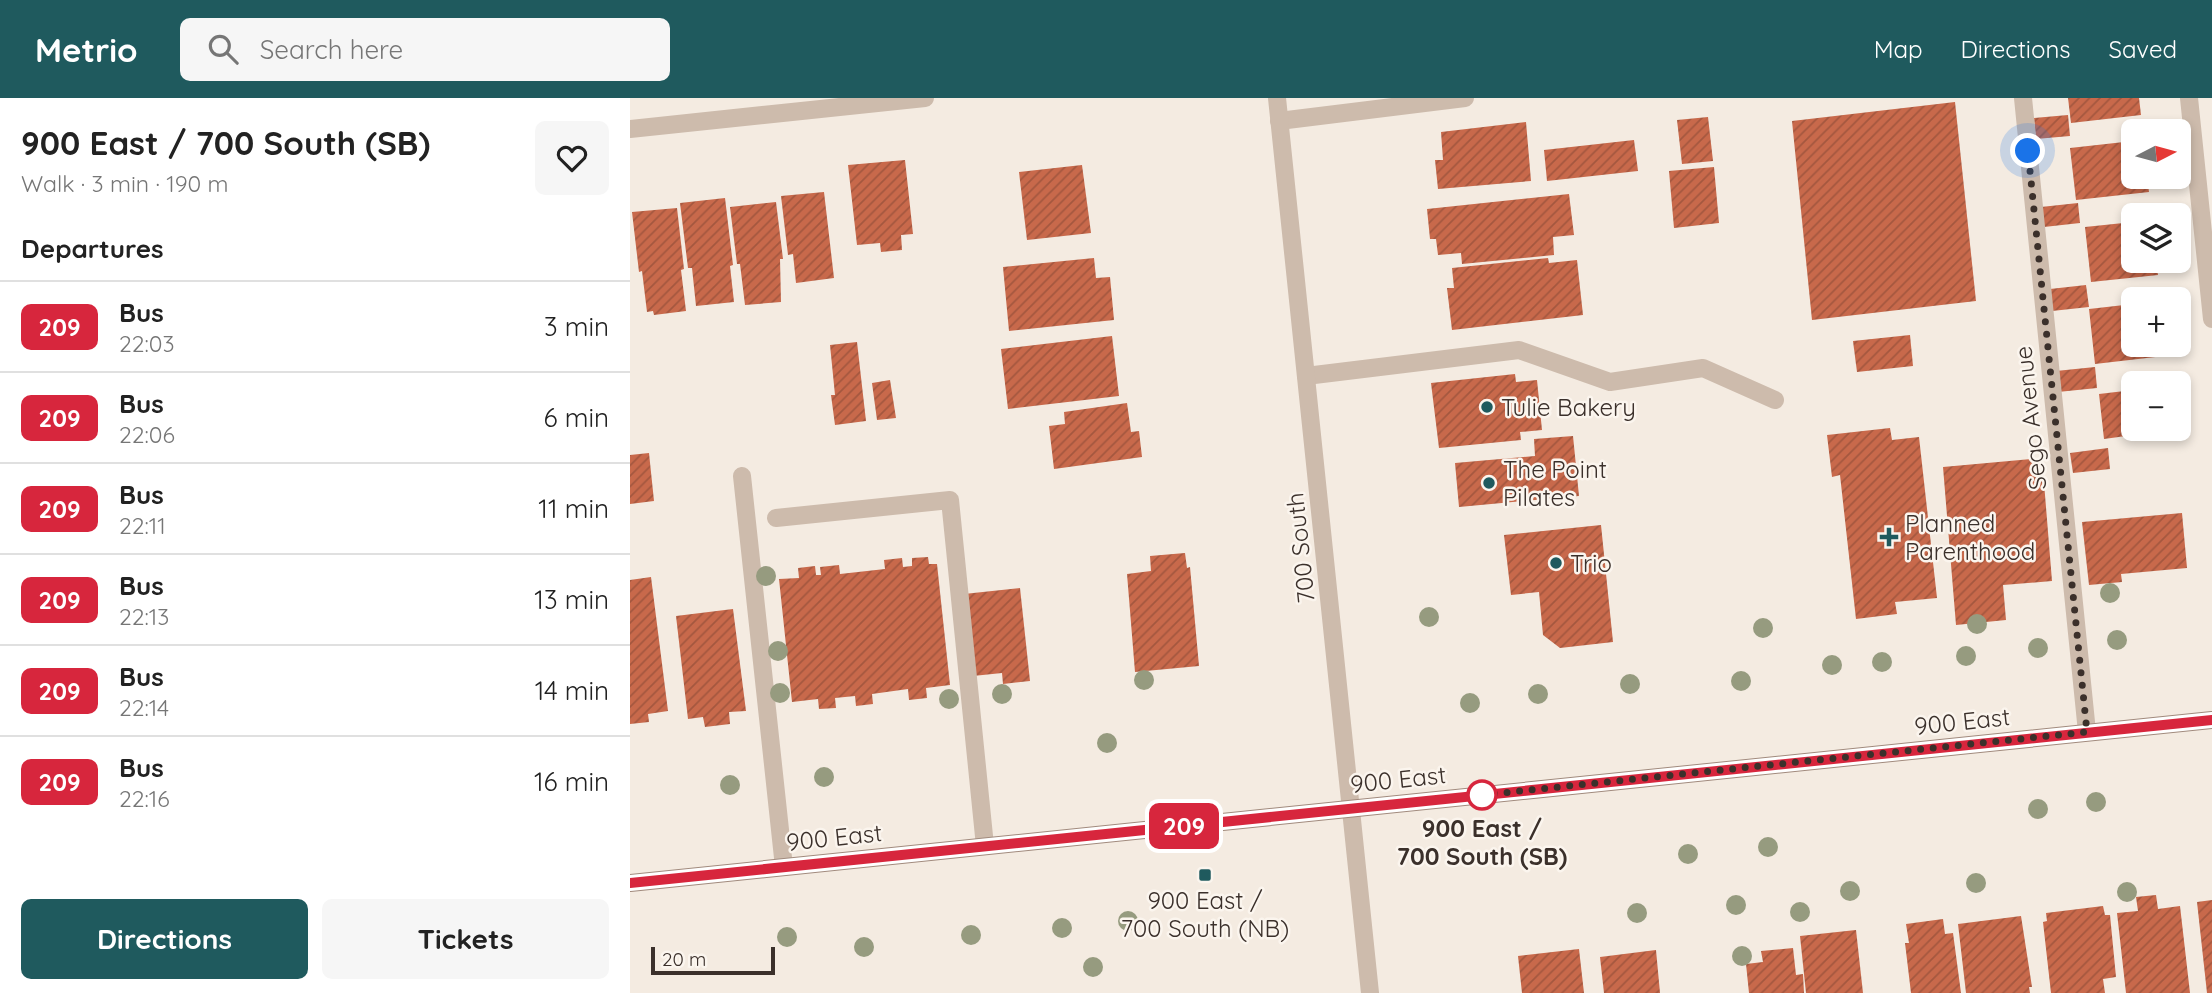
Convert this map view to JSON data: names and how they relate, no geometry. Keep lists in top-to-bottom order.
{
  "streets": {
    "street": ["Sego Avenue", "700 South", "900 East"]
  },
  "crossings": [
    ["Sego Avenue", "900 East"],
    ["700 South", "900 East"]
  ],
  "places": {
    "other": [
      "Tulie Bakery",
      "The Point Pilates",
      "Trio",
      "900 East / 700 South (SB)"
    ],
    "health": ["Planned Parenthood"],
    "transit": ["900 East / 700 South (NB)"]
  },
  "lines": ["bus line 209"],
  "scale_bar": "20 m",
  "north": "right",
  "page": {
    "header": "Metrio",
    "search": "Search here",
    "nav": ["Map", "Directions", "Saved"],
    "heading": [
      ["900 East / 700 South (SB)", "Walk · 3 min · 190 m"],
      "Departures"
    ],
    "on_map": "209",
    "map_buttons": ["+", "−"],
    "list": [
      {
        "mark": "209",
        "name": "Bus",
        "note": "22:03",
        "value": "3 min"
      },
      {
        "mark": "209",
        "name": "Bus",
        "note": "22:06",
        "value": "6 min"
      },
      {
        "mark": "209",
        "name": "Bus",
        "note": "22:11",
        "value": "11 min"
      },
      {
        "mark": "209",
        "name": "Bus",
        "note": "22:13",
        "value": "13 min"
      },
      {
        "mark": "209",
        "name": "Bus",
        "note": "22:14",
        "value": "14 min"
      },
      {
        "mark": "209",
        "name": "Bus",
        "note": "22:16",
        "value": "16 min"
      }
    ],
    "buttons": ["Directions", "Tickets"],
    "scale": "20 m"
  }
}
